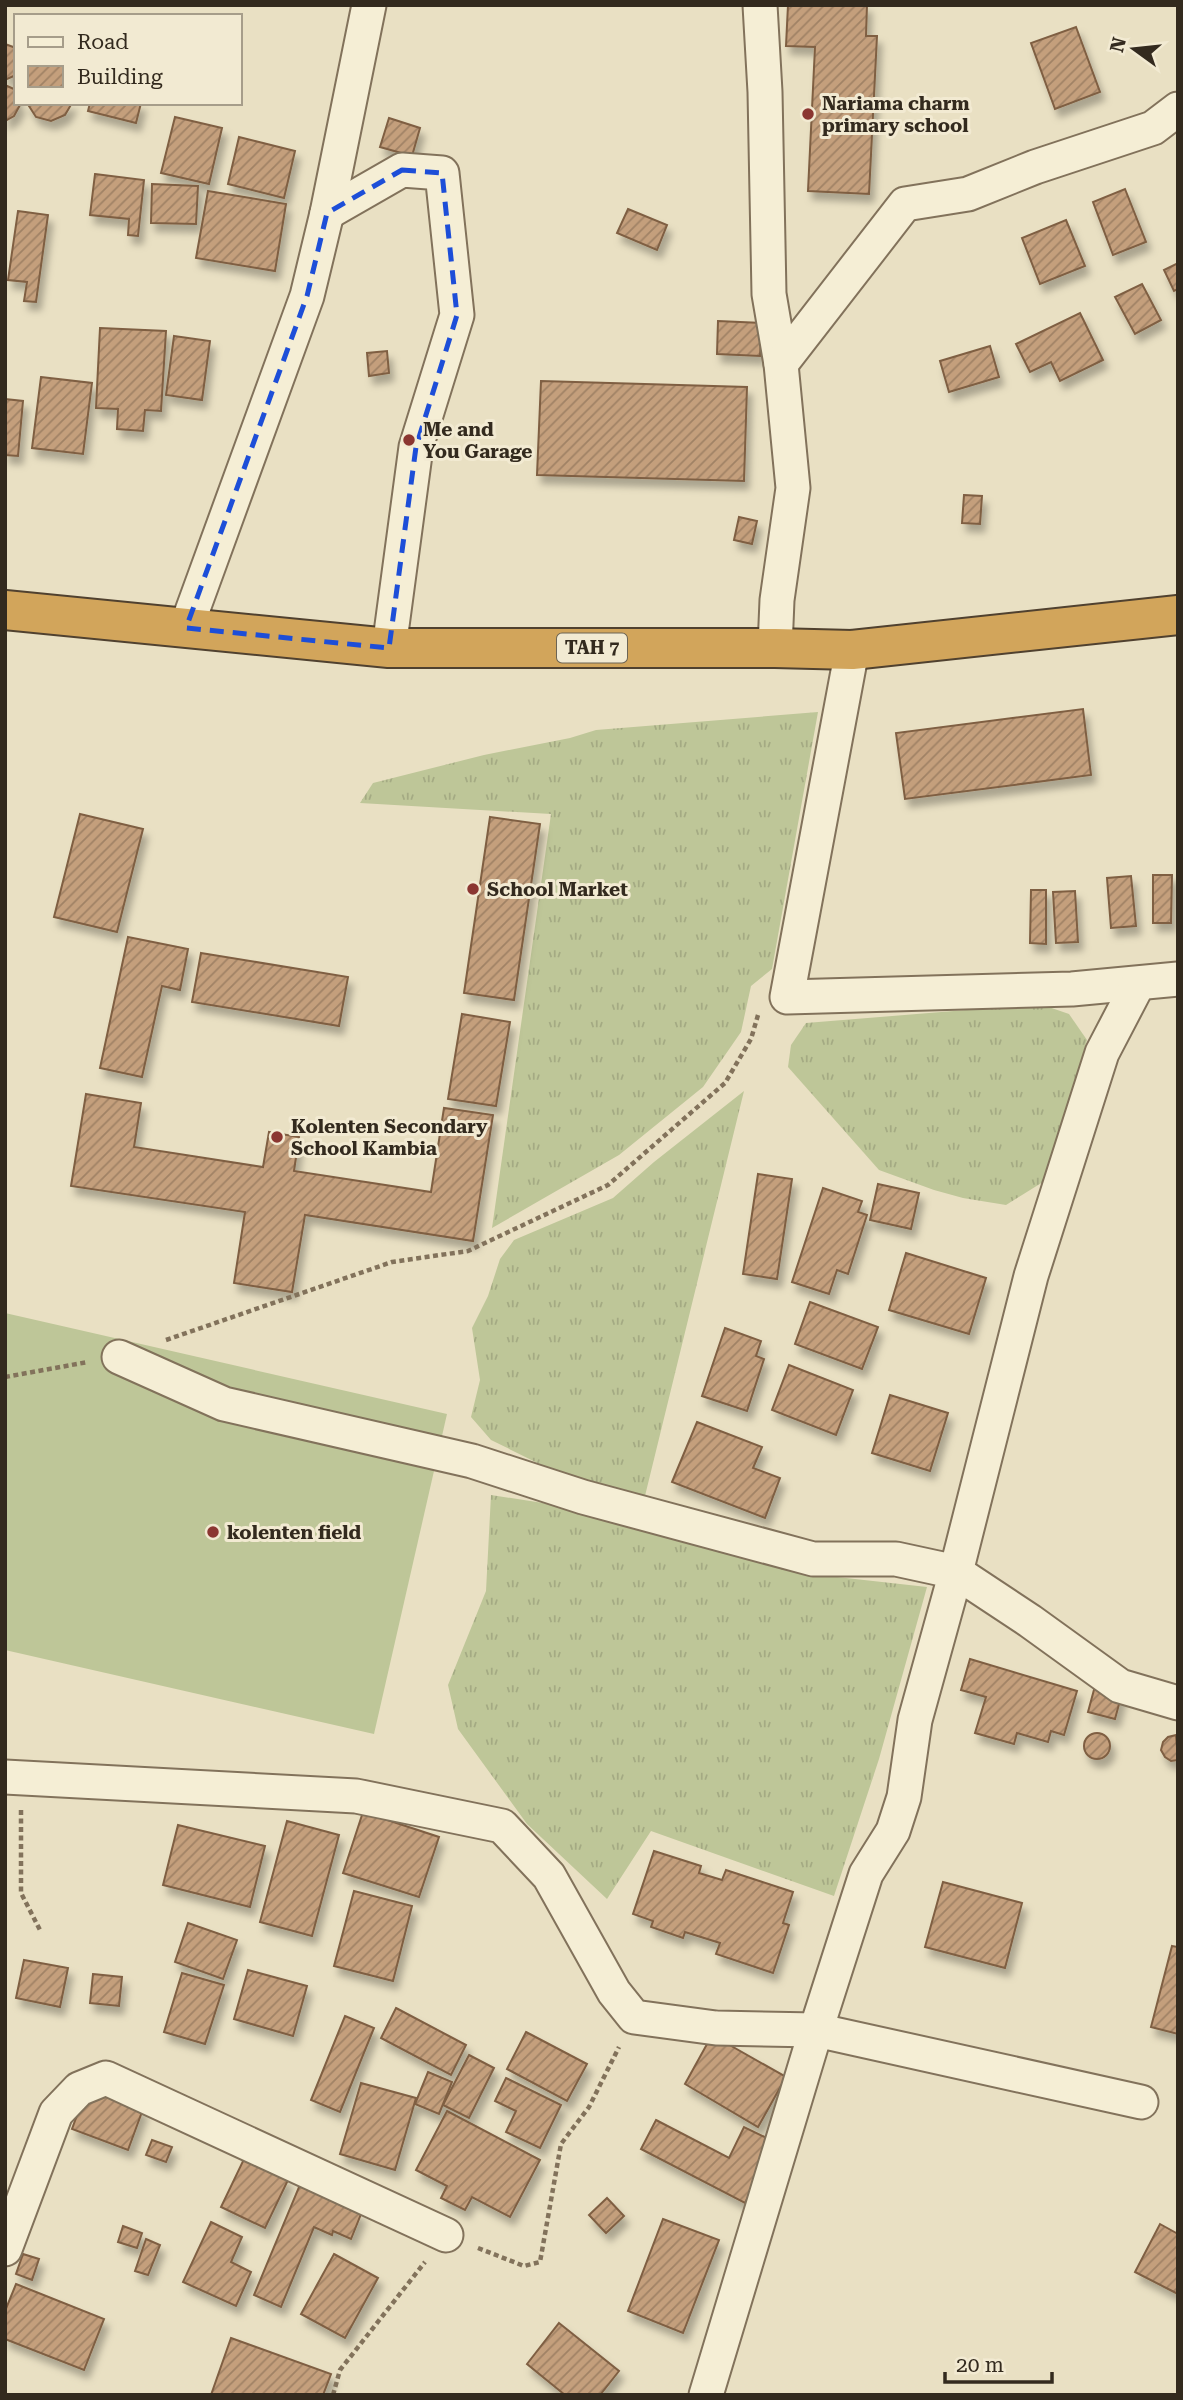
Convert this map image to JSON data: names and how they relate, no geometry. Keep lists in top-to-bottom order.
{
  "streets": {
    "highway": ["TAH 7"]
  },
  "places": [
    "Nariama charm primary school",
    "Me and You Garage",
    "School Market",
    "Kolenten Secondary School Kambia",
    "kolenten field"
  ],
  "legend": ["Road", "Building"],
  "scale_bar": "20 m",
  "north": "left"
}
